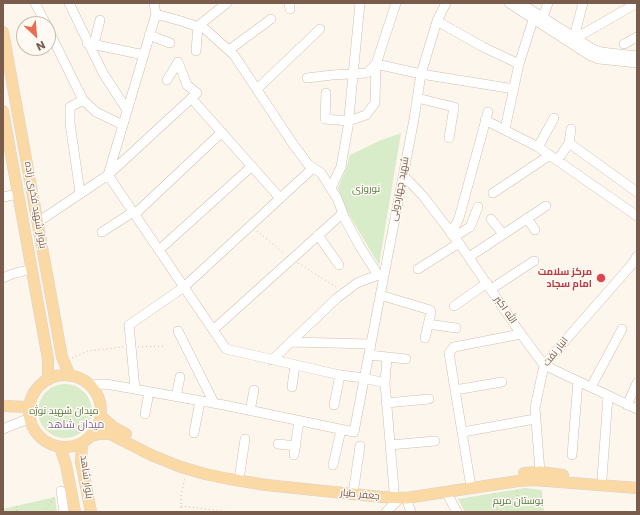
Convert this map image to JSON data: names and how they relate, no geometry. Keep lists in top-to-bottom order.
{
  "streets": {
    "main road": ["بلوار شهید فخری زاده", "بلوار شاهد", "جعفر طیار"],
    "street": ["شهید چهاردولی", "الله اکبر", "انبار نفت"]
  },
  "crossings": [
    ["شهید چهاردولی", "الله اکبر"],
    ["بلوار شهید فخری زاده", "بلوار شاهد"],
    ["بلوار شهید فخری زاده", "جعفر طیار"],
    ["الله اکبر", "انبار نفت"],
    ["انبار نفت", "جعفر طیار"],
    ["بلوار شاهد", "جعفر طیار"]
  ],
  "districts": ["میدان شاهد"],
  "parks": ["نوروزی", "میدان شهید نوژه", "بوستان مریم"],
  "places": ["مرکز سلامت امام سجاد"],
  "north": "bottom right"
}
